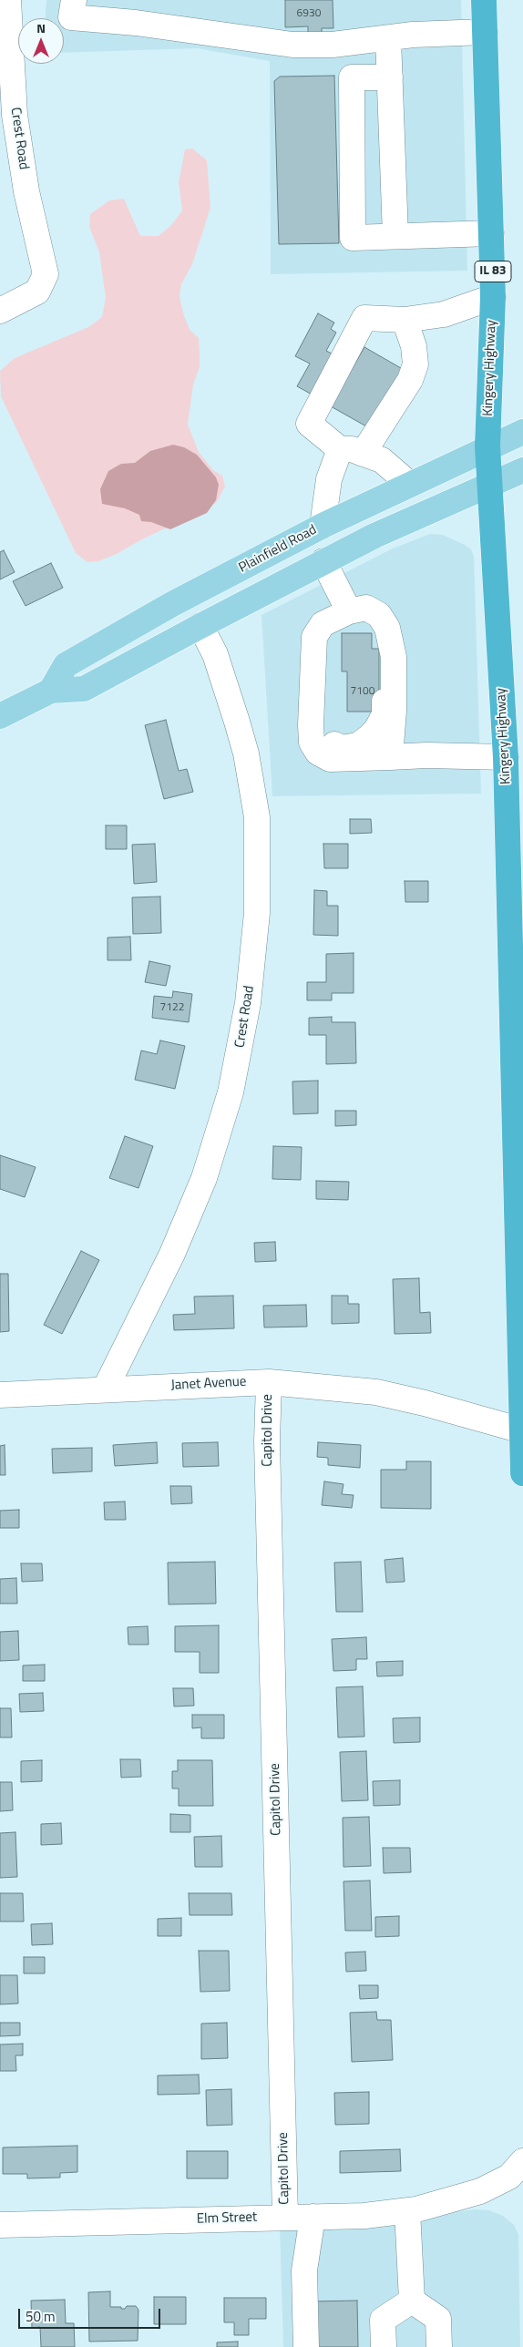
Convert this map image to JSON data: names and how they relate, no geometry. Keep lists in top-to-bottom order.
{
  "streets": {
    "highway": ["IL 83", "Kingery Highway"],
    "main road": ["Plainfield Road"],
    "street": [
      "Crest Road",
      "Janet Avenue",
      "Capitol Drive",
      "Elm Street"
    ]
  },
  "crossings": [
    ["Crest Road", "Janet Avenue"],
    ["Kingery Highway", "Plainfield Road"],
    ["Kingery Highway", "Janet Avenue"],
    ["Janet Avenue", "Capitol Drive"],
    ["Capitol Drive", "Elm Street"]
  ],
  "house_numbers": ["6930", "7100", "7122"],
  "scale_bar": "50 m",
  "north": "top"
}
